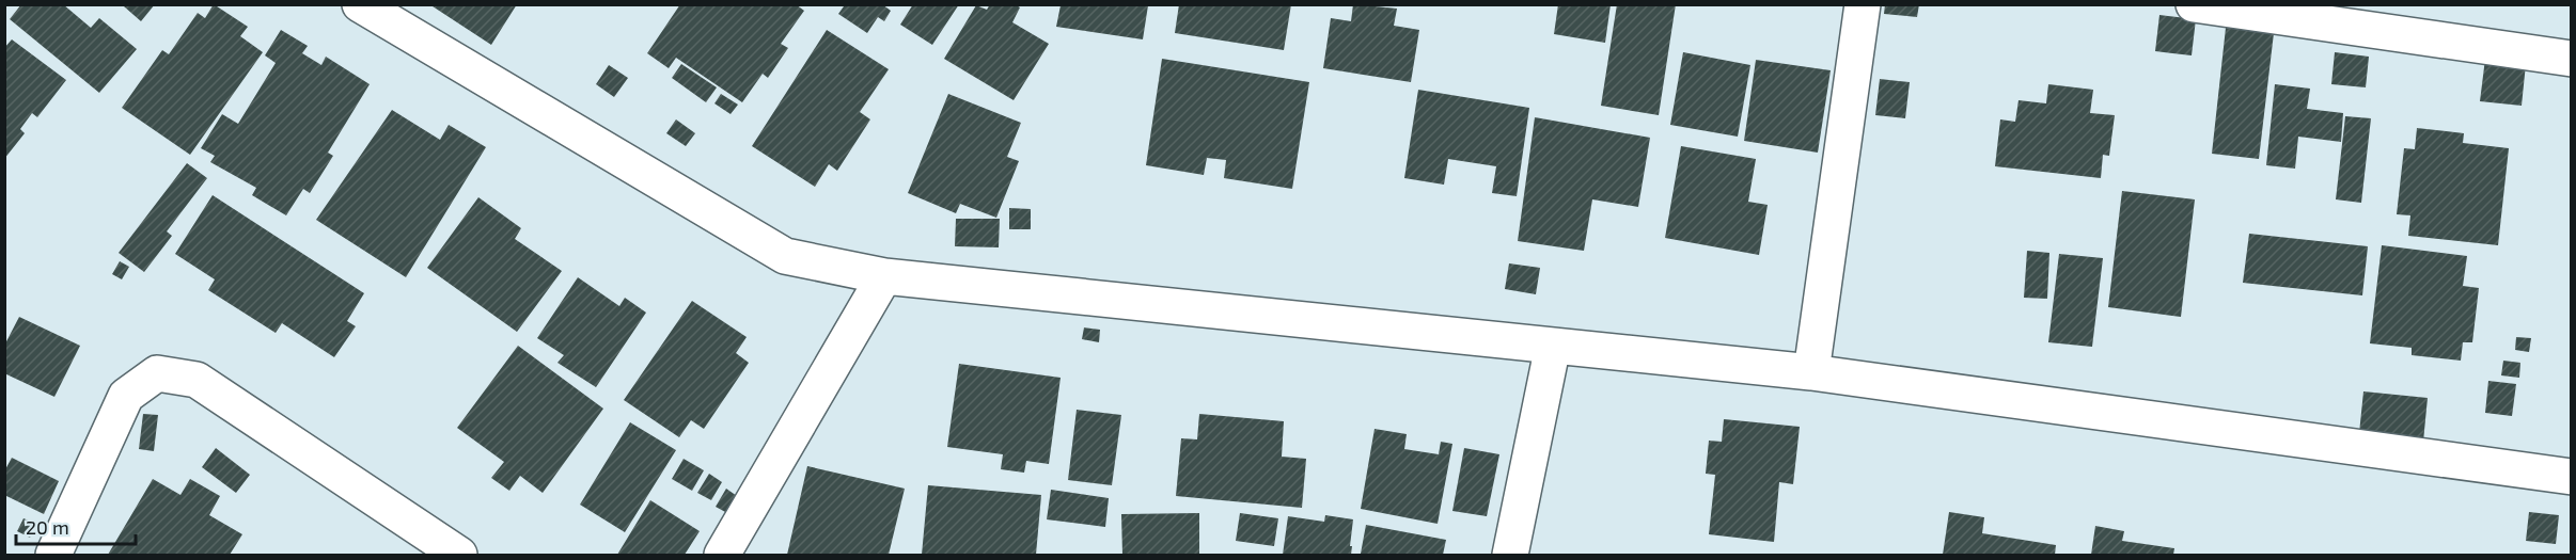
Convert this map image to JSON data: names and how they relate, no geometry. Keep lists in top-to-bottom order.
{
  "scale_bar": "20 m"
}
